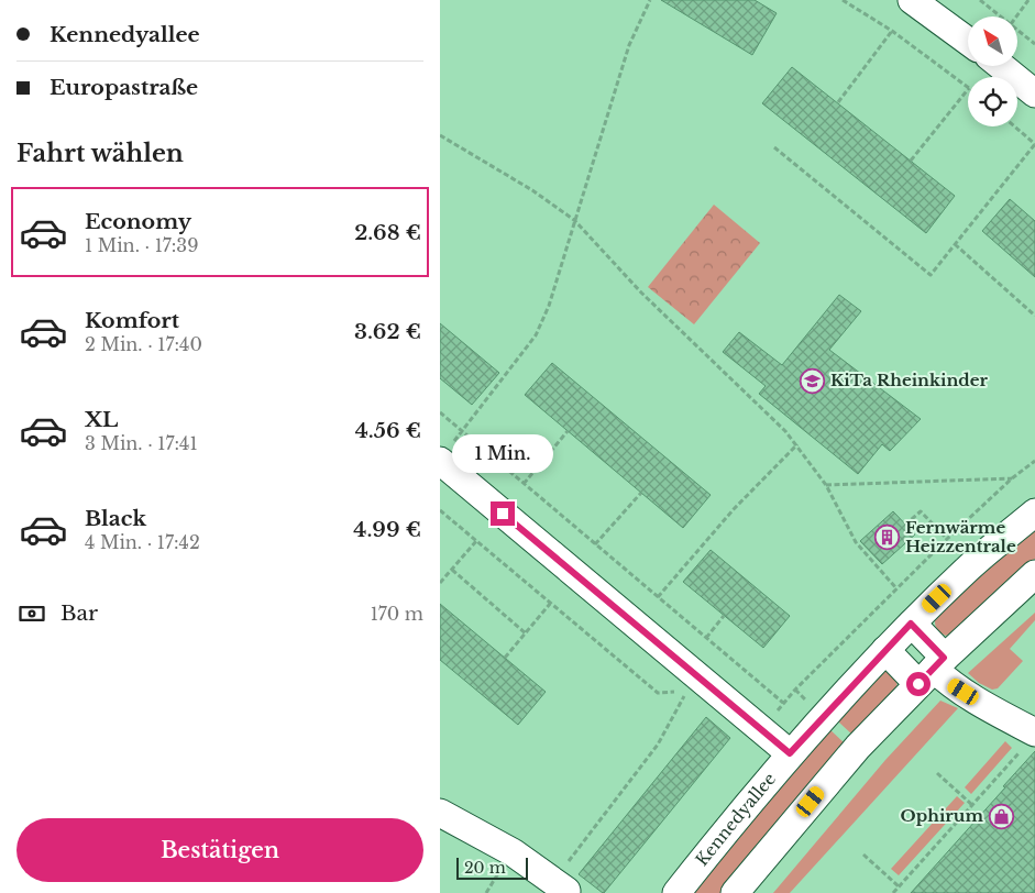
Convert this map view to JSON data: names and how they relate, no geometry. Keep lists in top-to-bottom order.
{
  "streets": {
    "street": ["Kennedyallee"]
  },
  "places": {
    "school or university": ["KiTa Rheinkinder"],
    "building": ["Fernwärme Heizzentrale"],
    "shop": ["Ophirum"]
  },
  "scale_bar": "20 m",
  "north": "top left",
  "page": {
    "banner": ["Kennedyallee", "Europastraße"],
    "heading": "Fahrt wählen",
    "list": [
      {
        "name": "Economy",
        "note": "1 Min. · 17:39",
        "value": "2.68 €"
      },
      {
        "name": "Komfort",
        "note": "2 Min. · 17:40",
        "value": "3.62 €"
      },
      {
        "name": "XL",
        "note": "3 Min. · 17:41",
        "value": "4.56 €"
      },
      {
        "name": "Black",
        "note": "4 Min. · 17:42",
        "value": "4.99 €"
      }
    ],
    "bubble": "1 Min.",
    "pay": ["Bar", "170 m"],
    "buttons": "Bestätigen",
    "scale": "20 m"
  }
}
